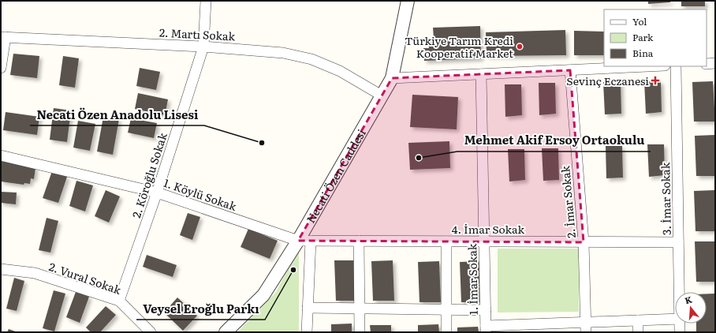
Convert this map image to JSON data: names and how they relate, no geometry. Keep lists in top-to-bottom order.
{
  "streets": {
    "street": [
      "2. Martı Sokak",
      "2. Köroğlu Sokak",
      "Necati Özen Caddesi",
      "1. Köylü Sokak",
      "3. İmar Sokak",
      "2. İmar Sokak",
      "4. İmar Sokak",
      "2. Vural Sokak",
      "1. İmar Sokak"
    ]
  },
  "crossings": [
    ["2. Martı Sokak", "2. Köroğlu Sokak"],
    ["2. Martı Sokak", "Necati Özen Caddesi"],
    ["2. Köroğlu Sokak", "1. Köylü Sokak"],
    ["2. Köroğlu Sokak", "2. Vural Sokak"],
    ["Necati Özen Caddesi", "1. Köylü Sokak"],
    ["Necati Özen Caddesi", "4. İmar Sokak"],
    ["1. Köylü Sokak", "4. İmar Sokak"],
    ["3. İmar Sokak", "4. İmar Sokak"],
    ["2. İmar Sokak", "4. İmar Sokak"],
    ["4. İmar Sokak", "1. İmar Sokak"]
  ],
  "places": {
    "other": [
      "Türkiye Tarım Kredi Kooperatif Market",
      "Necati Özen Anadolu Lisesi",
      "Mehmet Akif Ersoy Ortaokulu",
      "Veysel Eroğlu Parkı"
    ],
    "health": ["Sevinç Eczanesi"]
  },
  "legend": ["Yol", "Park", "Bina"],
  "north": "top"
}
